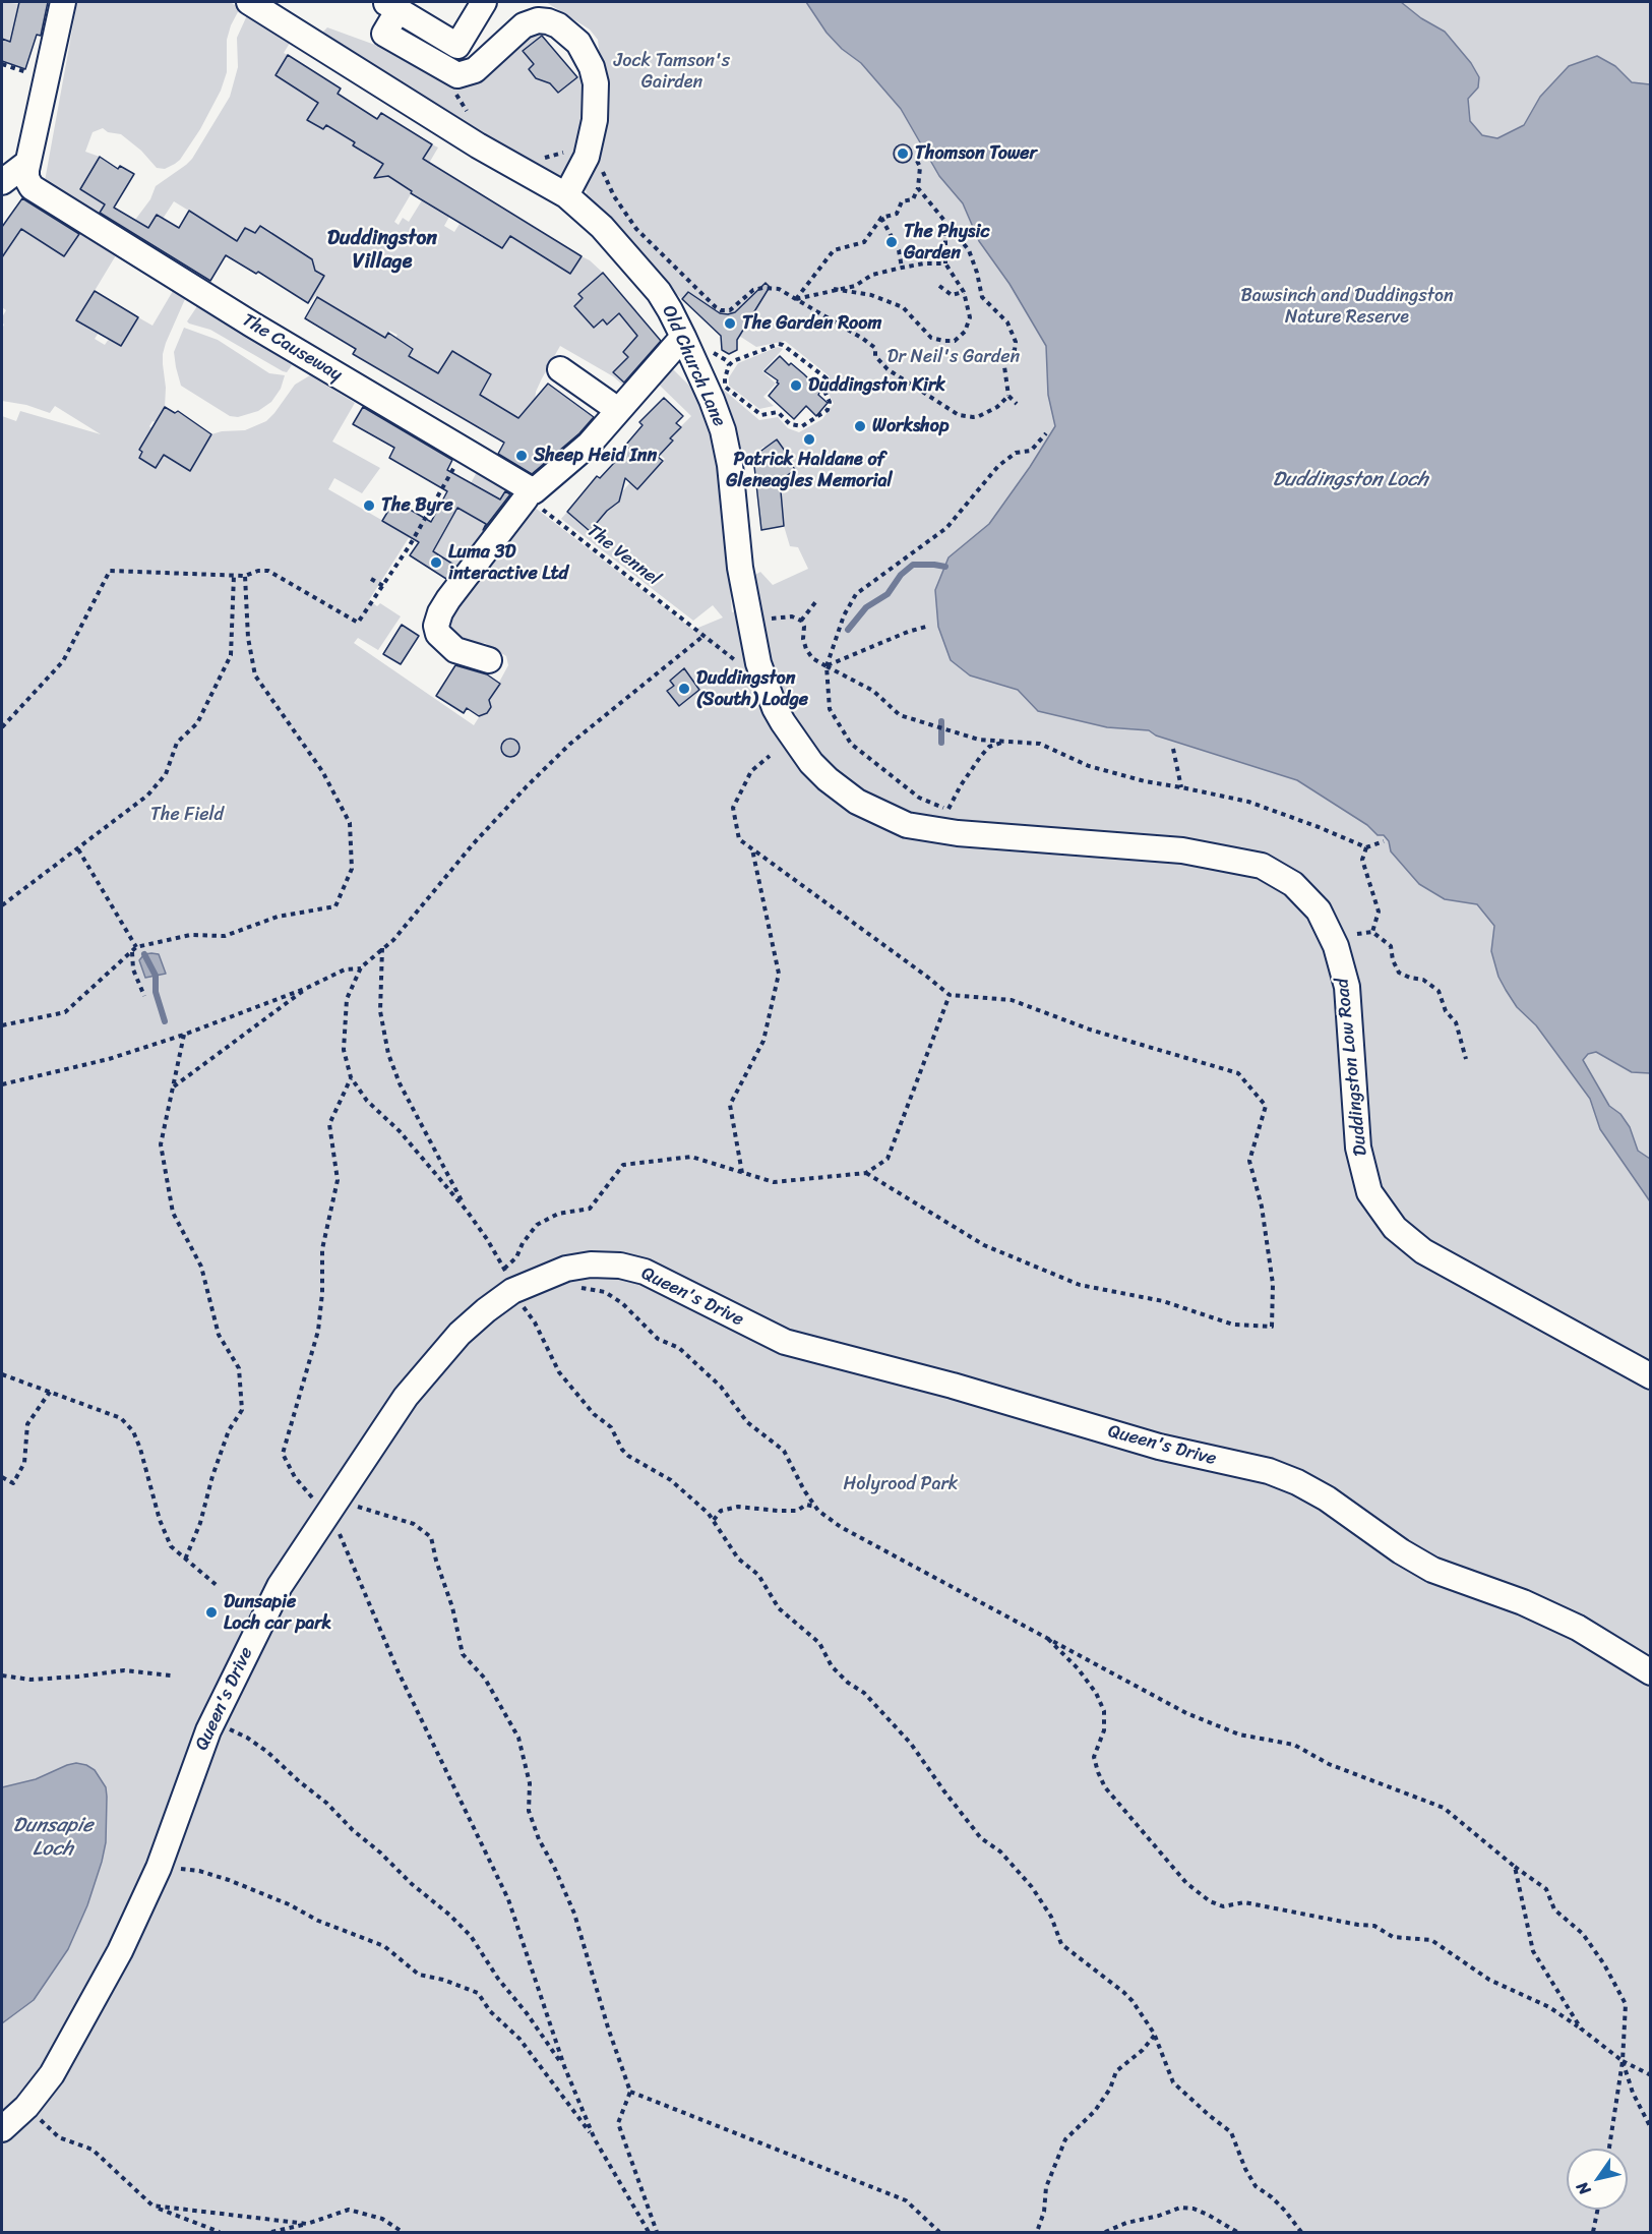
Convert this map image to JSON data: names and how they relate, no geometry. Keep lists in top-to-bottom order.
{
  "streets": {
    "street": [
      "The Causeway",
      "Old Church Lane",
      "Duddingston Low Road",
      "Queen's Drive"
    ],
    "path": ["The Vennel"]
  },
  "crossings": [
    ["The Causeway", "The Vennel"],
    ["Old Church Lane", "Duddingston Low Road"]
  ],
  "districts": ["Duddingston Village"],
  "water": ["Duddingston Loch", "Dunsapie Loch"],
  "parks": [
    "Jock Tamson's Gairden",
    "Bawsinch and Duddingston Nature Reserve",
    "Dr Neil's Garden",
    "The Field",
    "Holyrood Park"
  ],
  "places": [
    "Thomson Tower",
    "The Physic Garden",
    "The Garden Room",
    "Duddingston Kirk",
    "Workshop",
    "Patrick Haldane of Gleneagles Memorial",
    "Sheep Heid Inn",
    "The Byre",
    "Luma 3D interactive Ltd",
    "Duddingston (South) Lodge",
    "Dunsapie Loch car park"
  ],
  "north": "bottom left"
}
